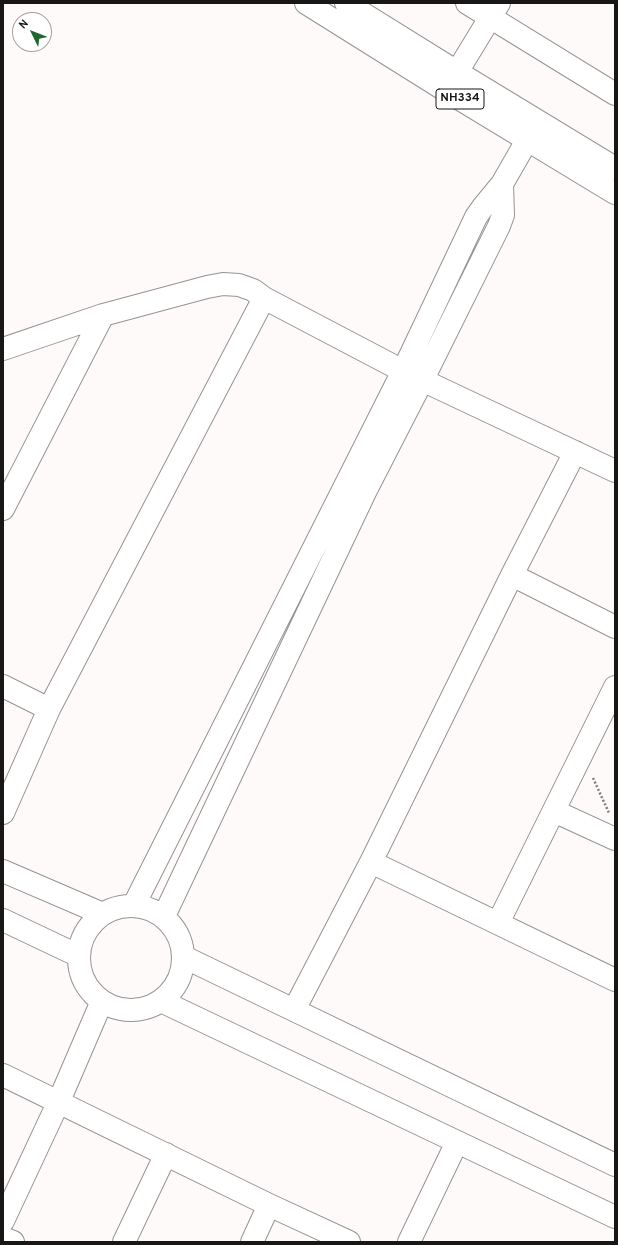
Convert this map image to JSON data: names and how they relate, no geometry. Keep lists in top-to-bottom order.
{
  "streets": {
    "main road": ["NH334"]
  },
  "north": "top left"
}
